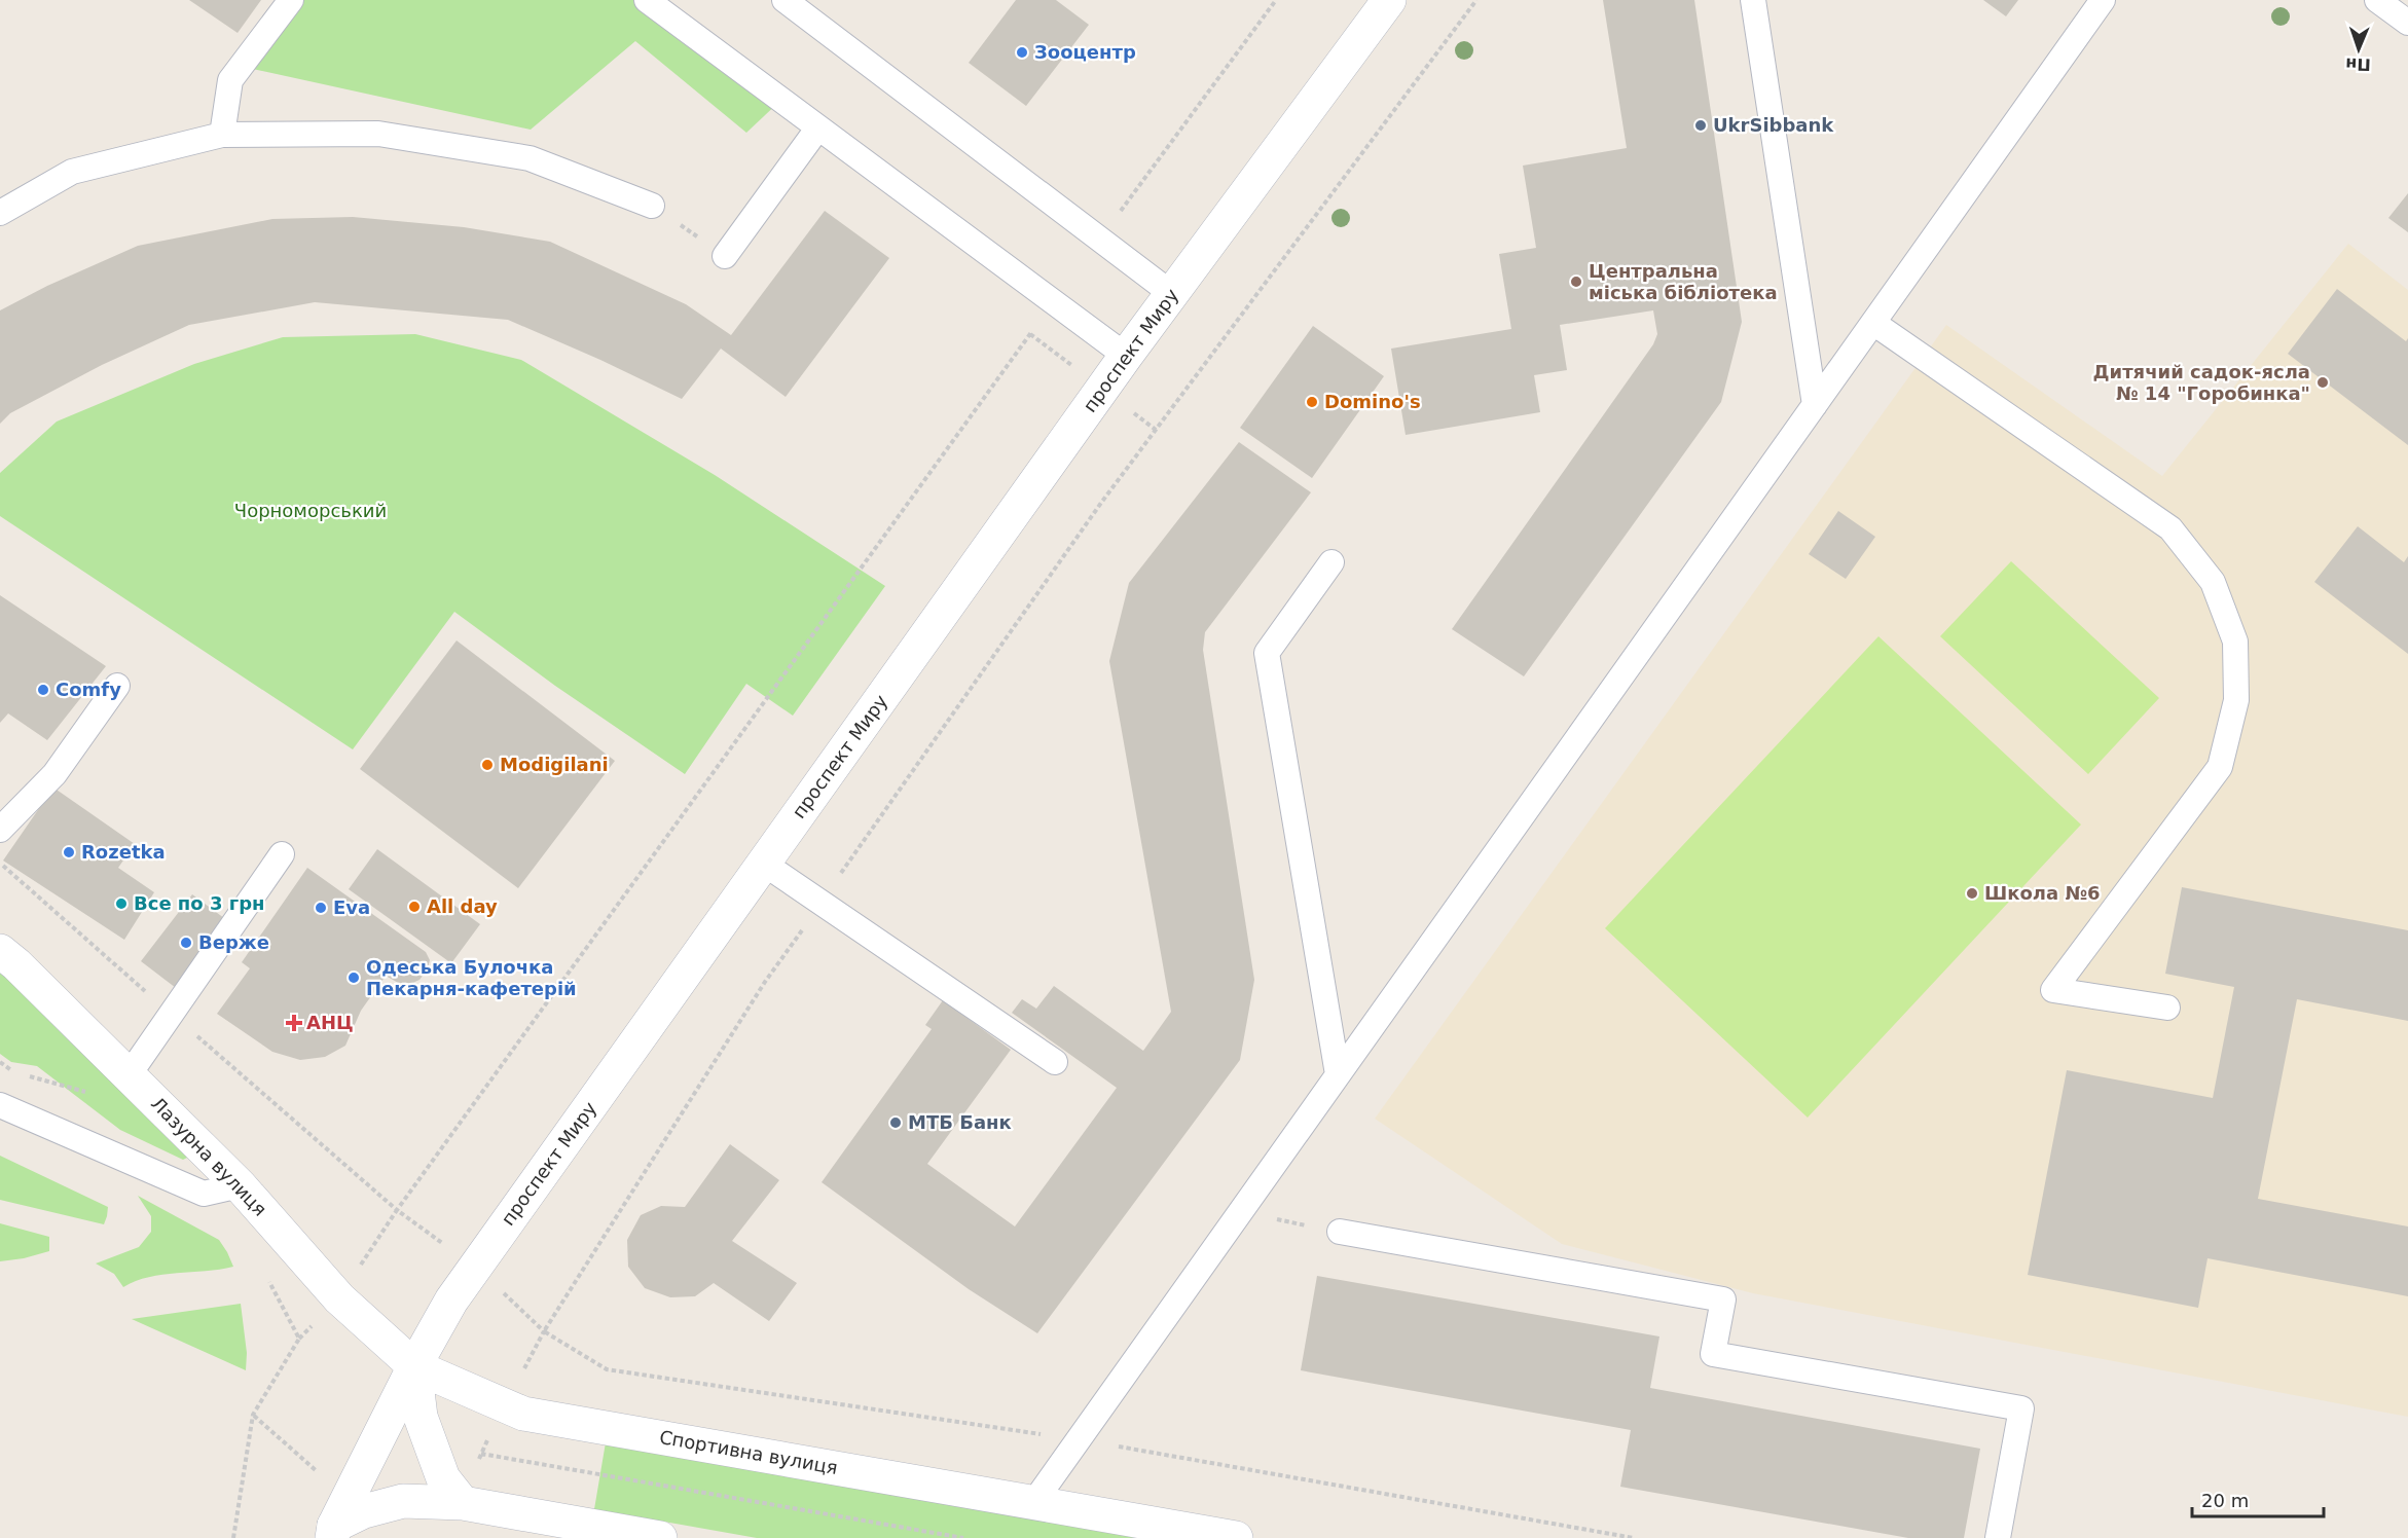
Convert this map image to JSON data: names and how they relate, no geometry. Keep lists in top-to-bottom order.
{
  "streets": {
    "street": ["проспект Миру", "Лазурна вулиця", "Спортивна вулиця"]
  },
  "crossings": [
    ["проспект Миру", "Лазурна вулиця"],
    ["проспект Миру", "Спортивна вулиця"],
    ["Лазурна вулиця", "Спортивна вулиця"]
  ],
  "parks": ["Чорноморський"],
  "places": {
    "other": [
      "Зооцентр",
      "UkrSibbank",
      "Центральна міська бібліотека",
      "Дитячий садок-ясла № 14 \"Горобинка\"",
      "Domino's",
      "Comfy",
      "Modigilani",
      "Rozetka",
      "Школа №6",
      "Все по 3 грн",
      "All day",
      "Eva",
      "Верже",
      "Одеська Булочка Пекарня-кафетерій",
      "МТБ Банк"
    ],
    "health": ["АНЦ"]
  },
  "scale_bar": "20 m",
  "north": "bottom"
}
